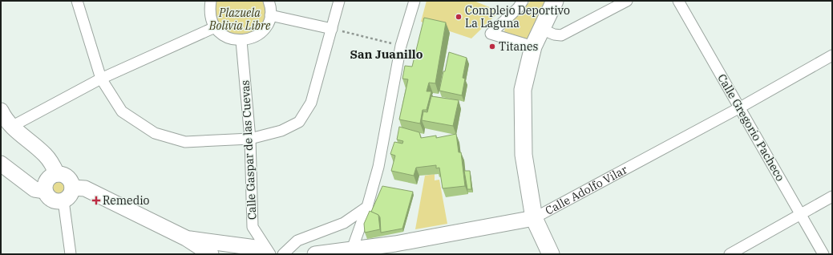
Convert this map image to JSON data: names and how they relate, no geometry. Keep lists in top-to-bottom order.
{
  "streets": {
    "street": ["Calle Gregorio Pacheco", "Calle Gaspar de las Cuevas", "Calle Adolfo Vilar"]
  },
  "crossings": [
    ["Calle Gregorio Pacheco", "Calle Adolfo Vilar"]
  ],
  "districts": ["San Juanillo"],
  "parks": ["Plazuela Bolivia Libre"],
  "places": {
    "other": ["Complejo Deportivo La Laguna", "Titanes"],
    "health": ["Remedio"]
  }
}
